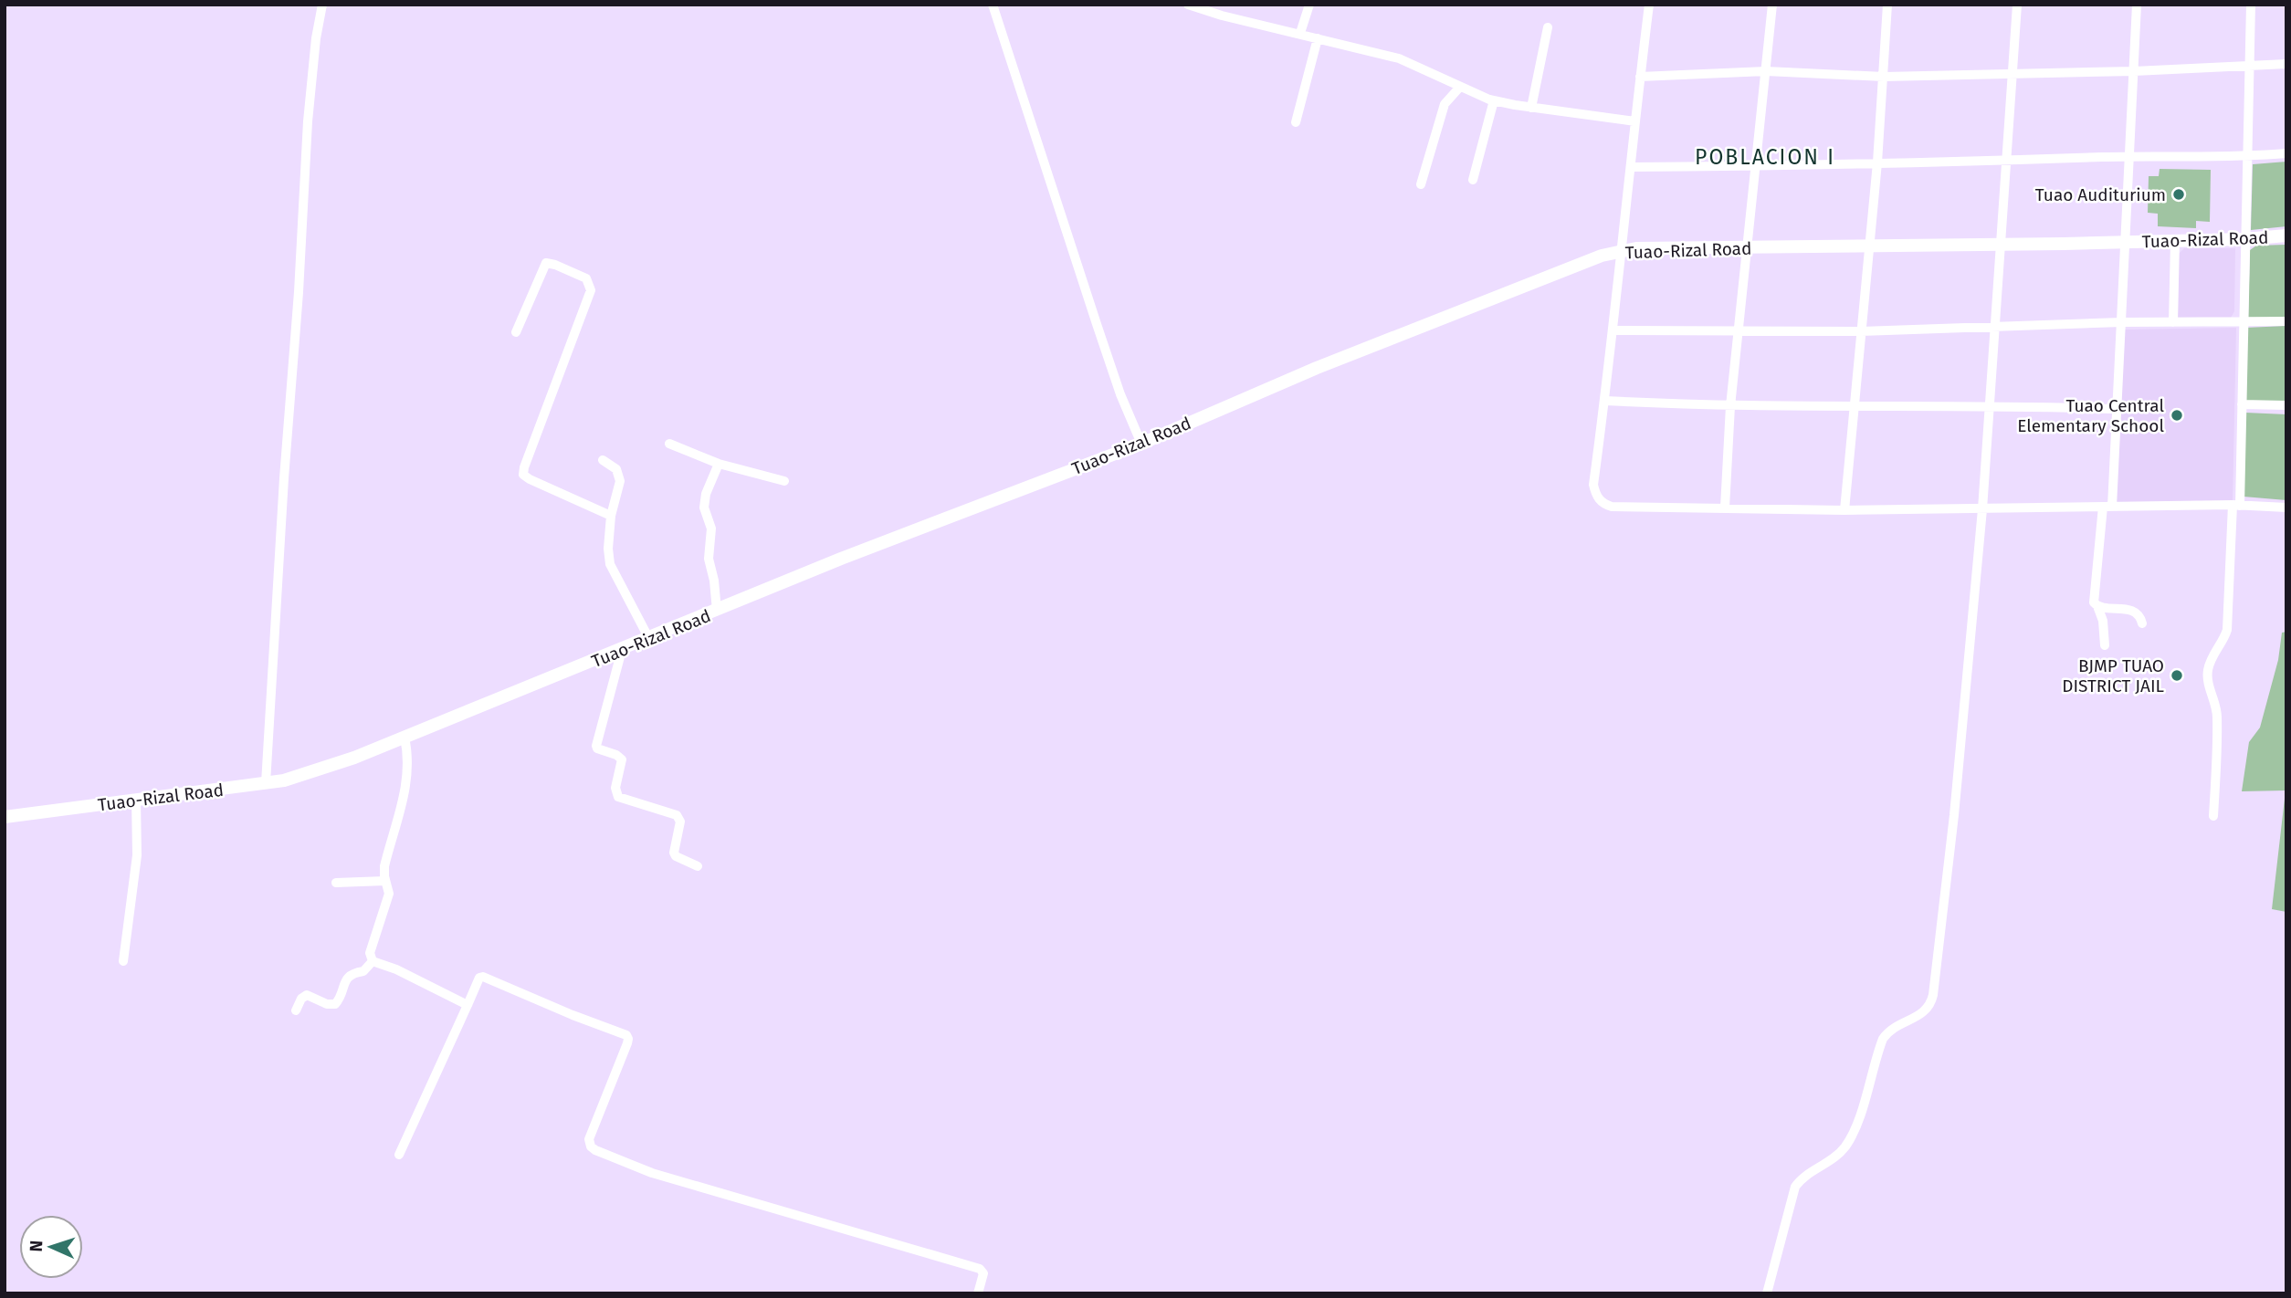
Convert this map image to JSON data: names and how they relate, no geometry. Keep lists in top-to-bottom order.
{
  "streets": {
    "main road": ["Tuao-Rizal Road"]
  },
  "districts": ["POBLACION I"],
  "places": ["Tuao Auditurium", "Tuao Central Elementary School", "BJMP TUAO DISTRICT JAIL"],
  "north": "left"
}
